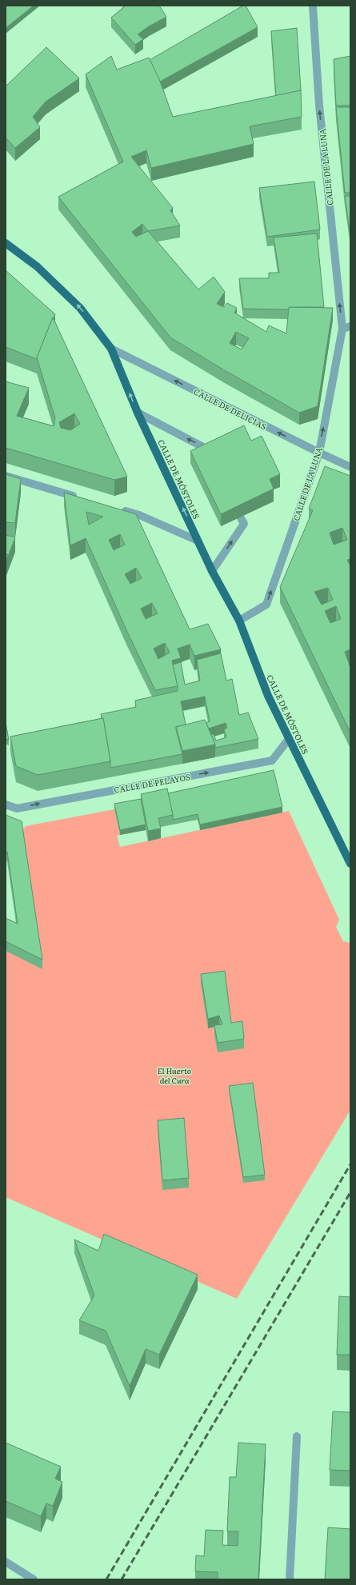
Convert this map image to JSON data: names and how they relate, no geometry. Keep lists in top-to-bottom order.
{
  "streets": {
    "main road": ["CALLE DE MÓSTOLES"],
    "street": ["CALLE DE LA LUNA", "CALLE DE DELICIAS", "CALLE DE PELAYOS"]
  },
  "crossings": [
    ["CALLE DE LA LUNA", "CALLE DE DELICIAS"],
    ["CALLE DE LA LUNA", "CALLE DE MÓSTOLES"],
    ["CALLE DE DELICIAS", "CALLE DE MÓSTOLES"],
    ["CALLE DE MÓSTOLES", "CALLE DE PELAYOS"]
  ],
  "one_way": [
    "CALLE DE LA LUNA",
    "CALLE DE DELICIAS",
    "CALLE DE MÓSTOLES",
    "CALLE DE PELAYOS"
  ],
  "parks": ["El Huerto del Cura"]
}
